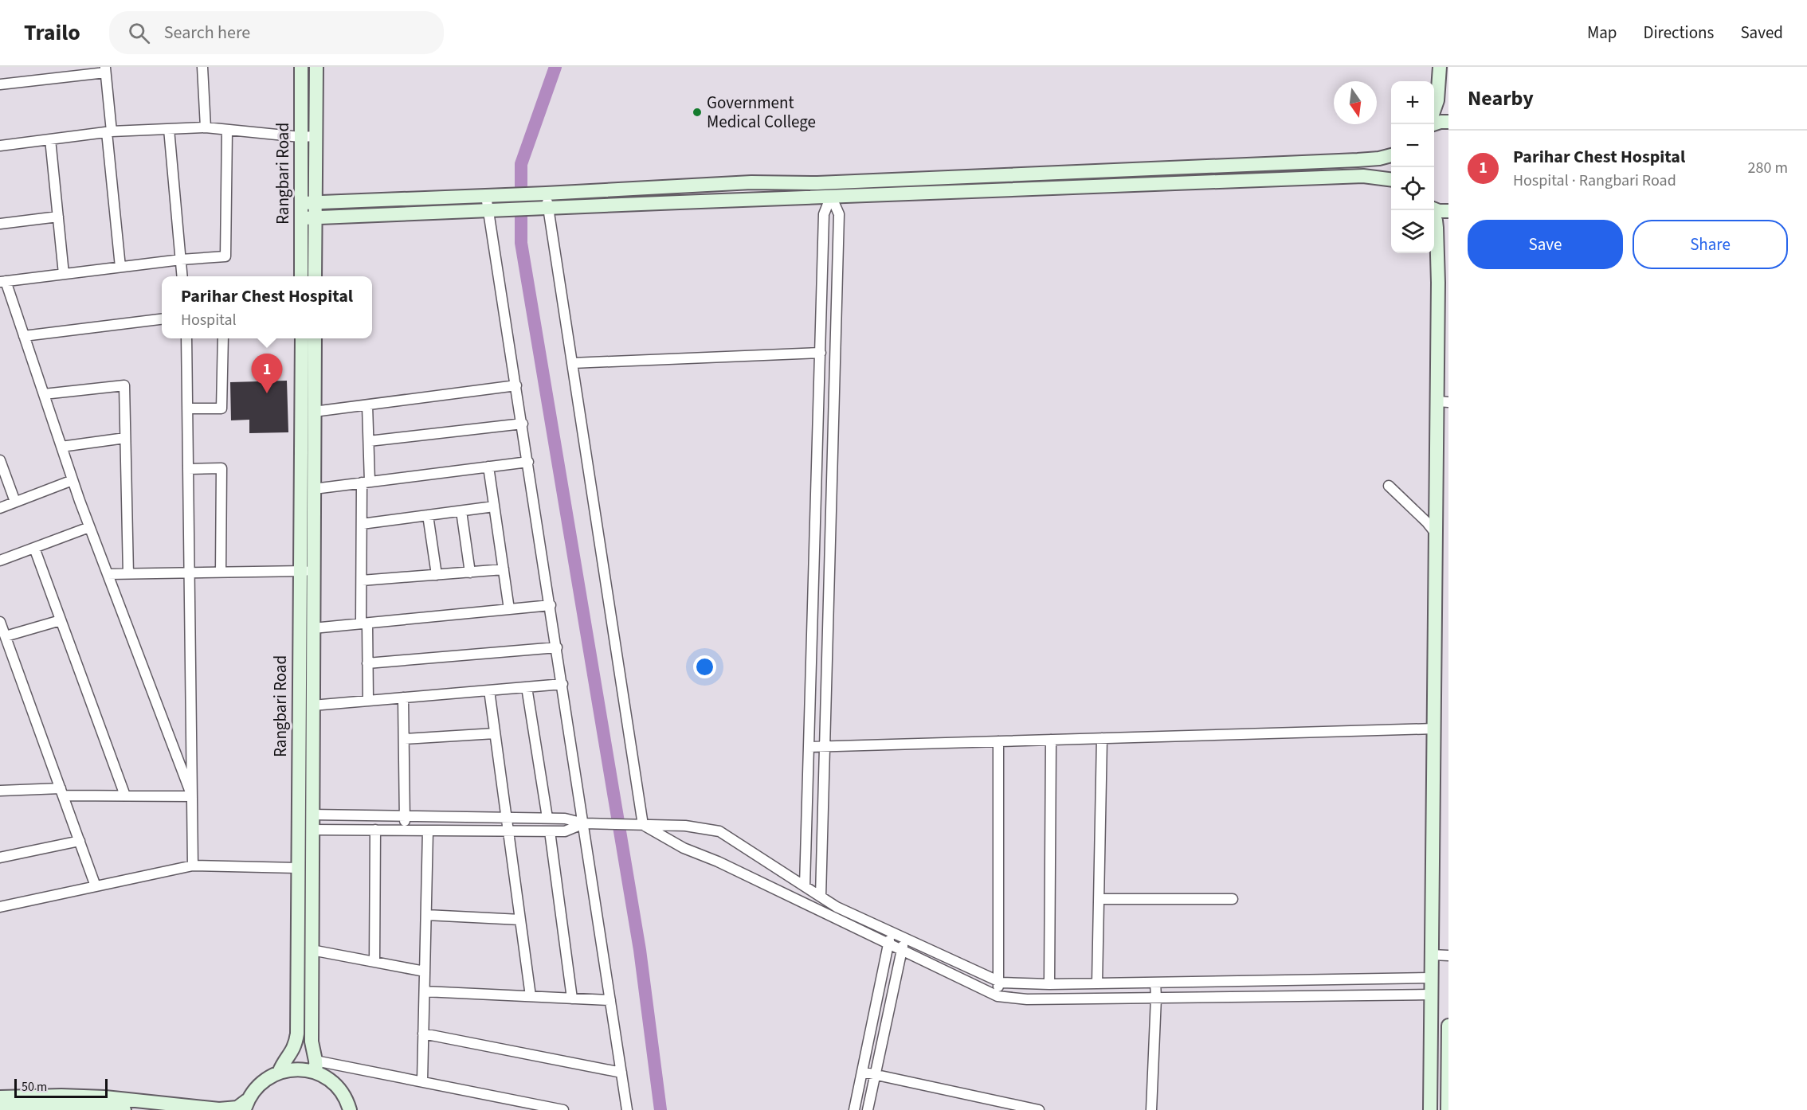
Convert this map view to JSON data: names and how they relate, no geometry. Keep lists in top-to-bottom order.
{
  "streets": {
    "street": ["Rangbari Road"]
  },
  "places": ["Government Medical College"],
  "scale_bar": "50 m",
  "north": "bottom",
  "page": {
    "header": "Trailo",
    "search": "Search here",
    "nav": ["Map", "Directions", "Saved"],
    "heading": "Nearby",
    "map_buttons": ["+", "−"],
    "list": [
      {
        "mark": "1",
        "name": "Parihar Chest Hospital",
        "note": "Hospital · Rangbari Road",
        "value": "280 m"
      }
    ],
    "buttons": ["Save", "Share"],
    "popup": ["Parihar Chest Hospital", "Hospital"],
    "pins": "1",
    "scale": "50 m"
  }
}
